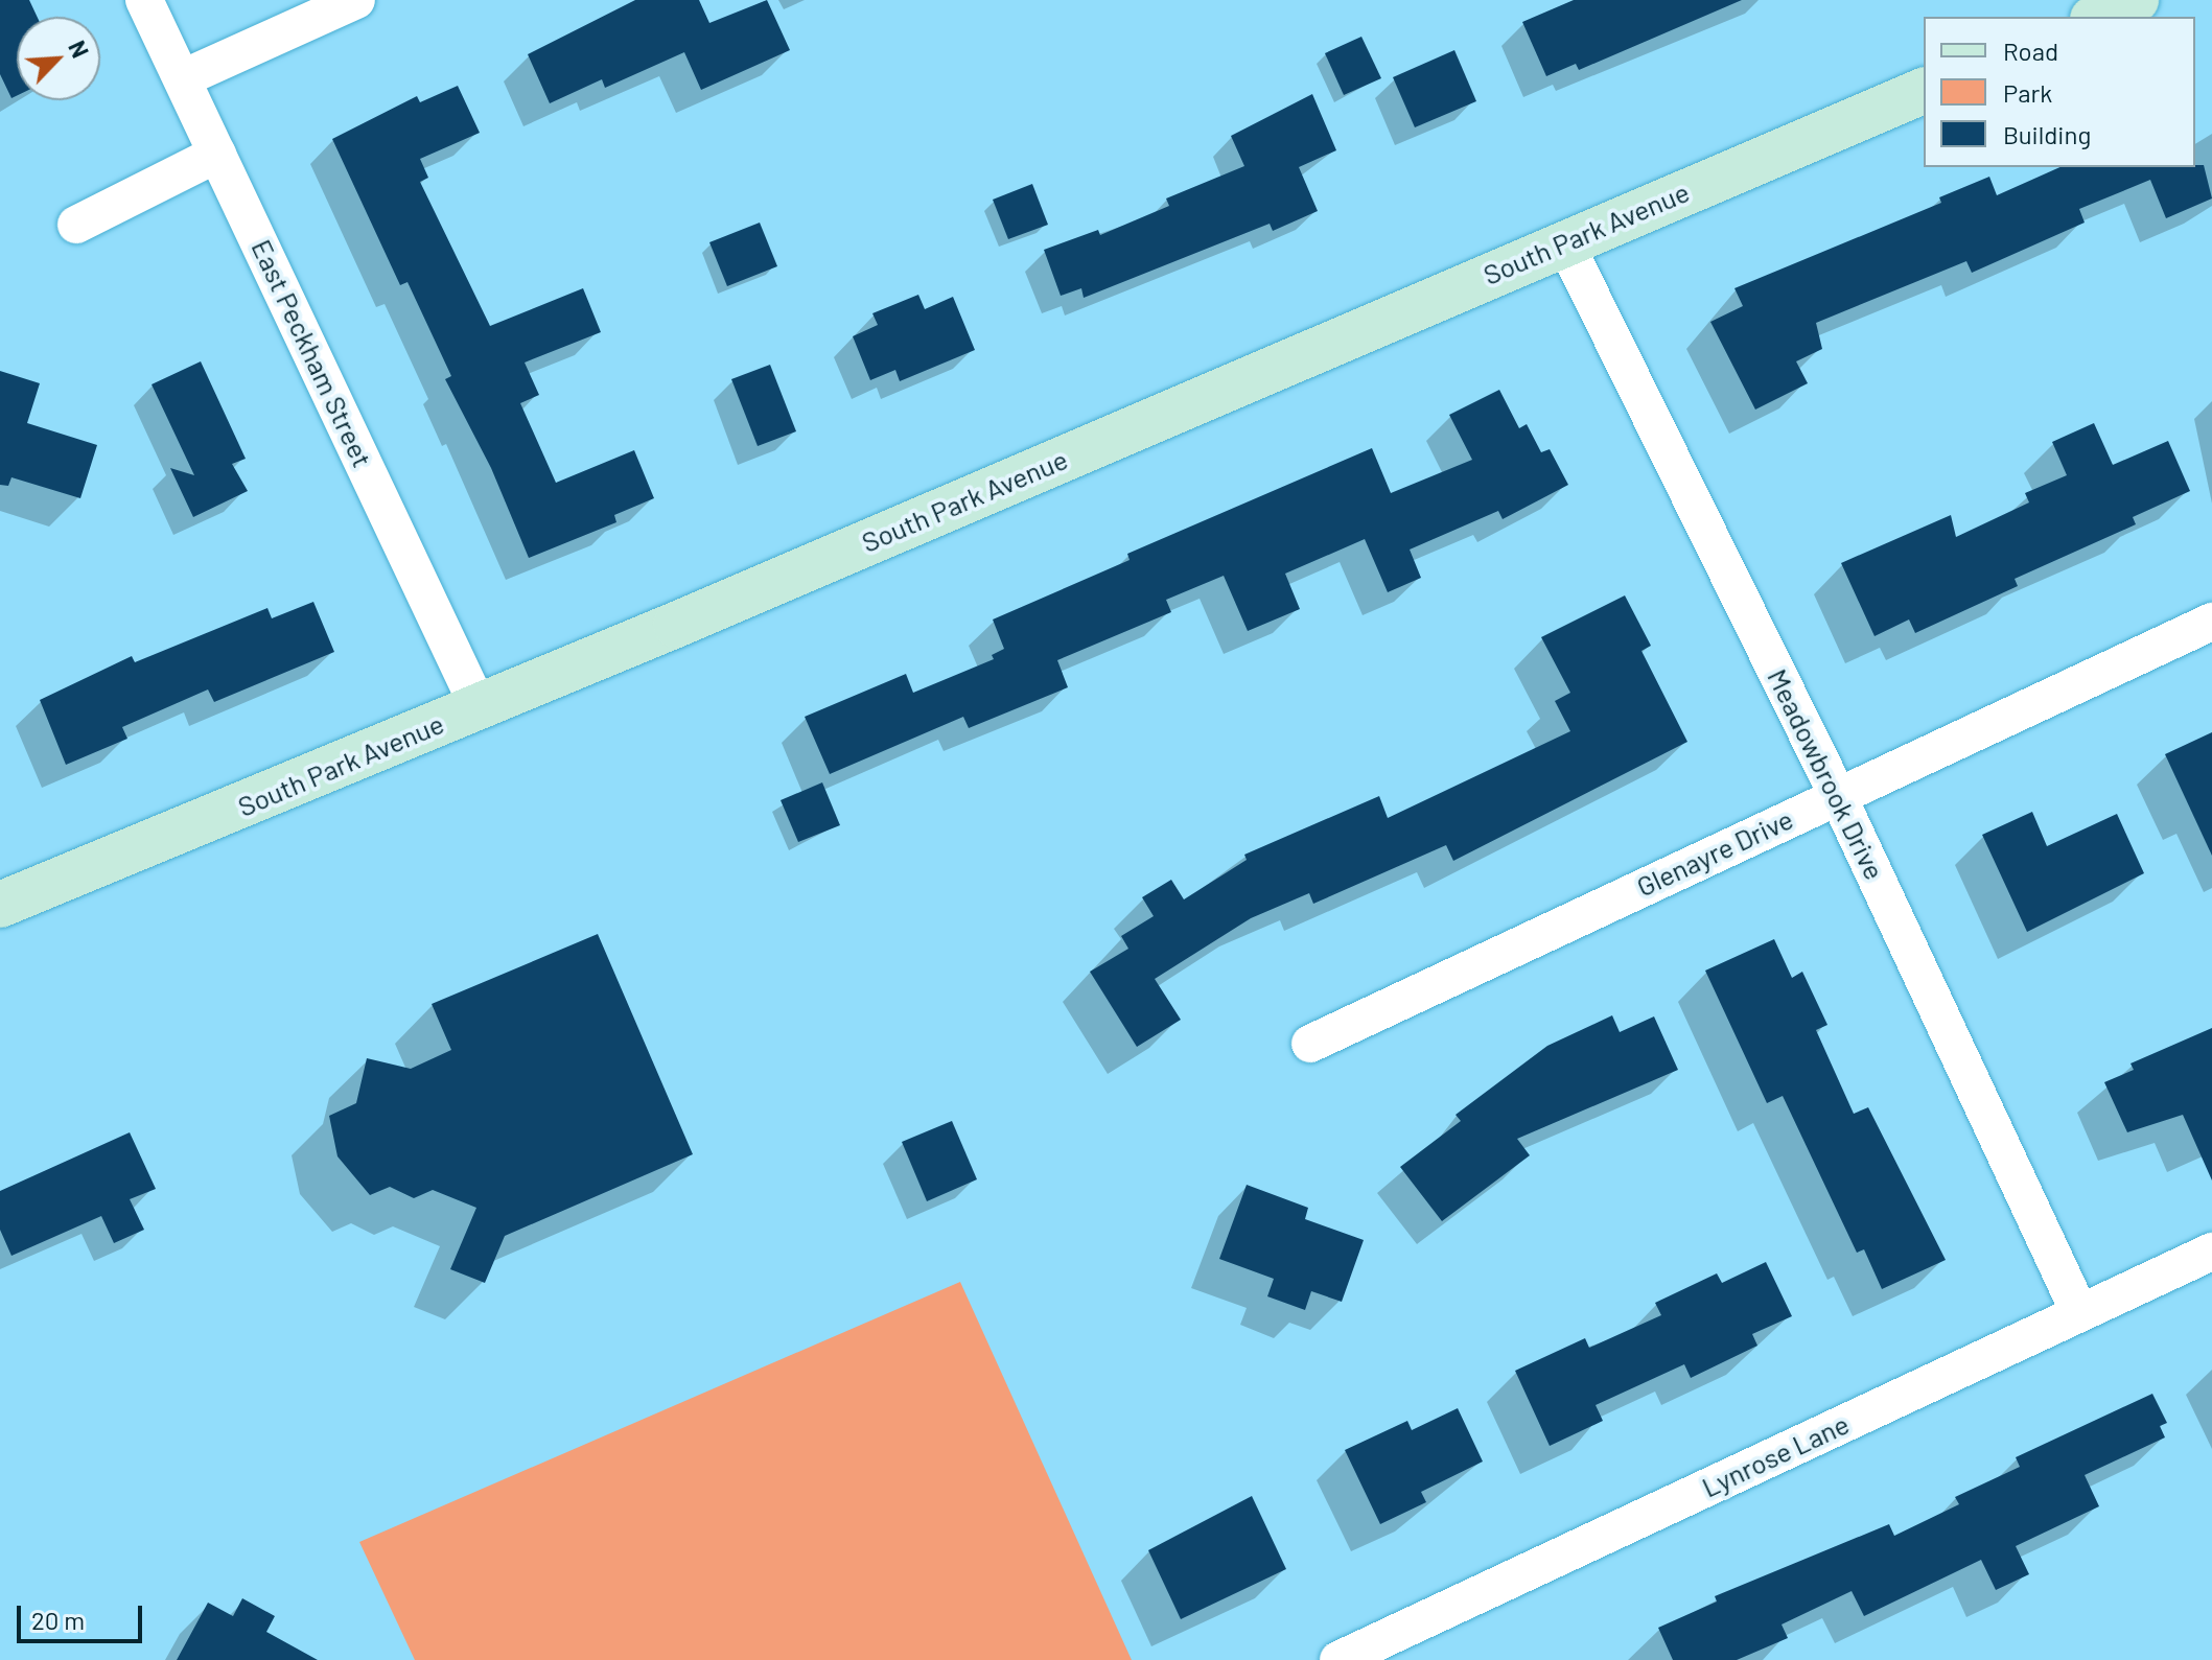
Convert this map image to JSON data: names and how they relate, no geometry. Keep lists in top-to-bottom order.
{
  "streets": {
    "main road": ["South Park Avenue"],
    "street": [
      "East Peckham Street",
      "Meadowbrook Drive",
      "Glenayre Drive",
      "Lynrose Lane"
    ]
  },
  "crossings": [
    ["South Park Avenue", "East Peckham Street"],
    ["South Park Avenue", "Meadowbrook Drive"],
    ["Meadowbrook Drive", "Glenayre Drive"],
    ["Meadowbrook Drive", "Lynrose Lane"]
  ],
  "legend": ["Road", "Park", "Building"],
  "scale_bar": "20 m",
  "north": "top right"
}
